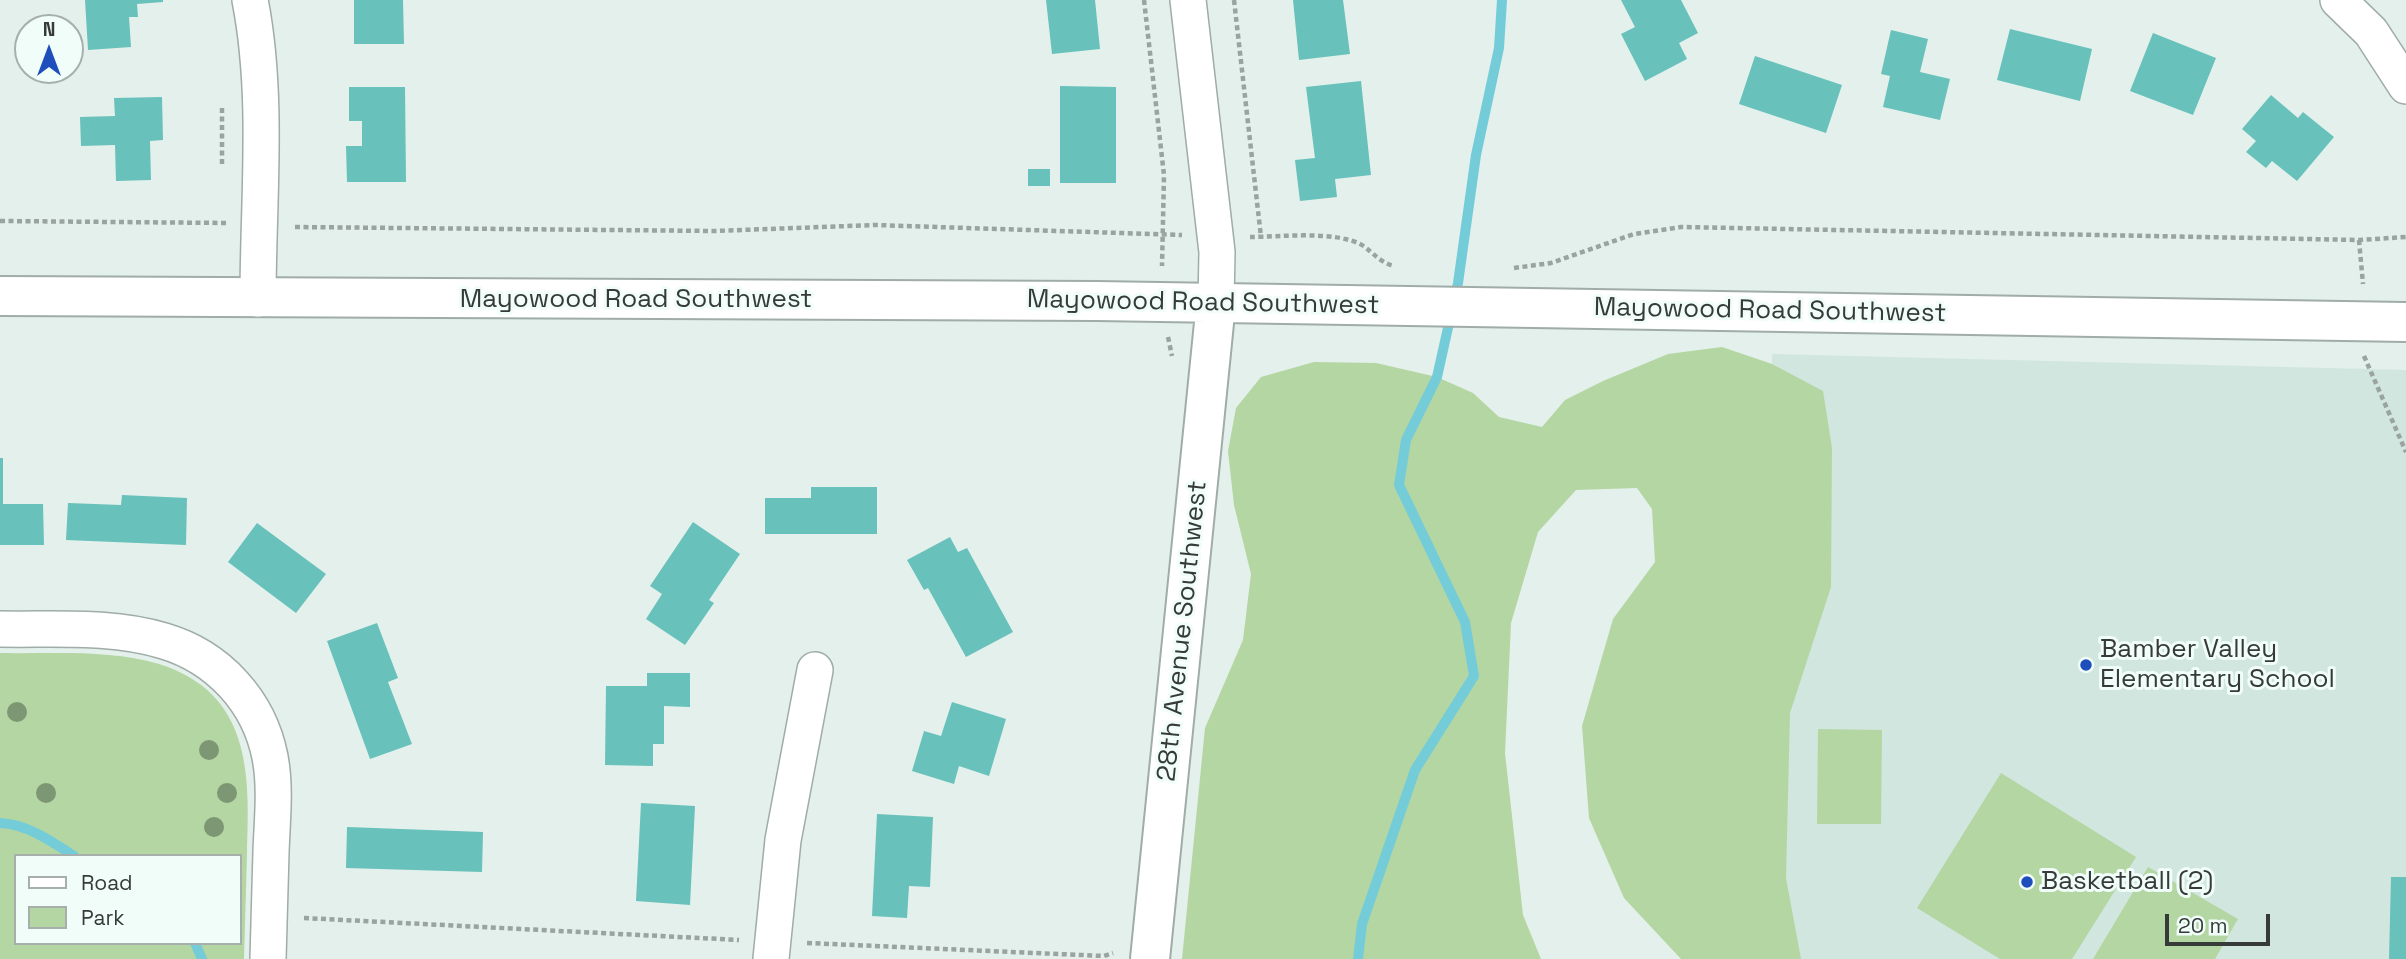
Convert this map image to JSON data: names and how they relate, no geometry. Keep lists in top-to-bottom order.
{
  "streets": {
    "street": ["Mayowood Road Southwest", "28th Avenue Southwest"]
  },
  "crossings": [
    ["Mayowood Road Southwest", "28th Avenue Southwest"]
  ],
  "places": ["Bamber Valley Elementary School", "Basketball (2)"],
  "legend": ["Road", "Park"],
  "scale_bar": "20 m",
  "north": "top"
}
